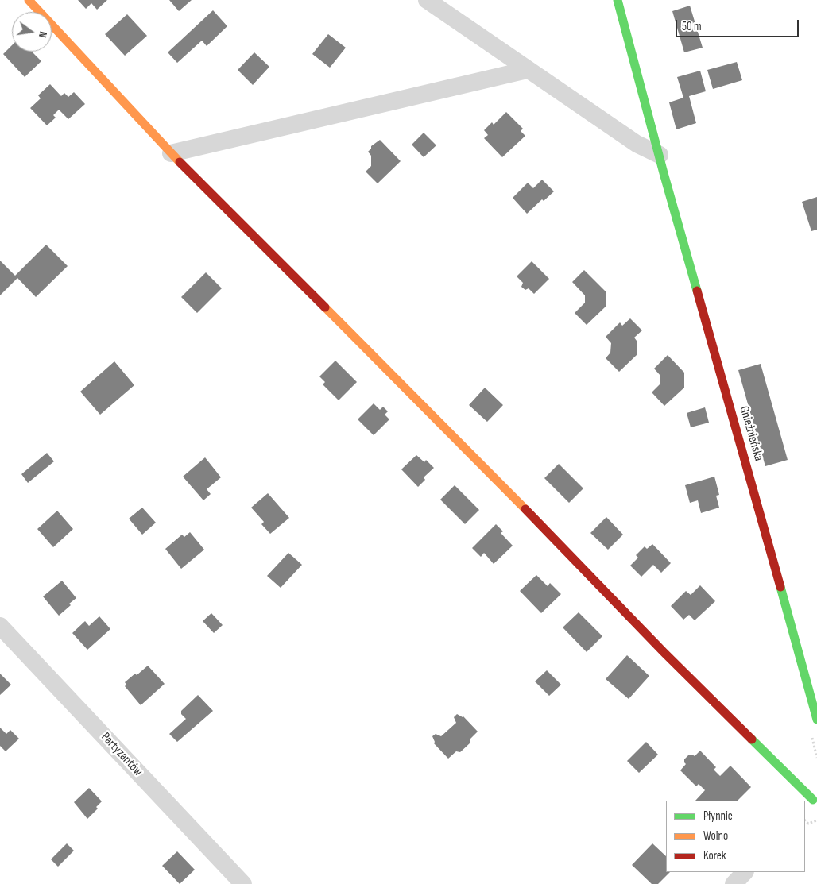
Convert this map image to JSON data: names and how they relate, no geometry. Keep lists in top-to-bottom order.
{
  "streets": {
    "street": ["Gnieźnieńska", "Partyzantów"]
  },
  "legend": ["Płynnie", "Wolno", "Korek"],
  "scale_bar": "50 m",
  "north": "right"
}
